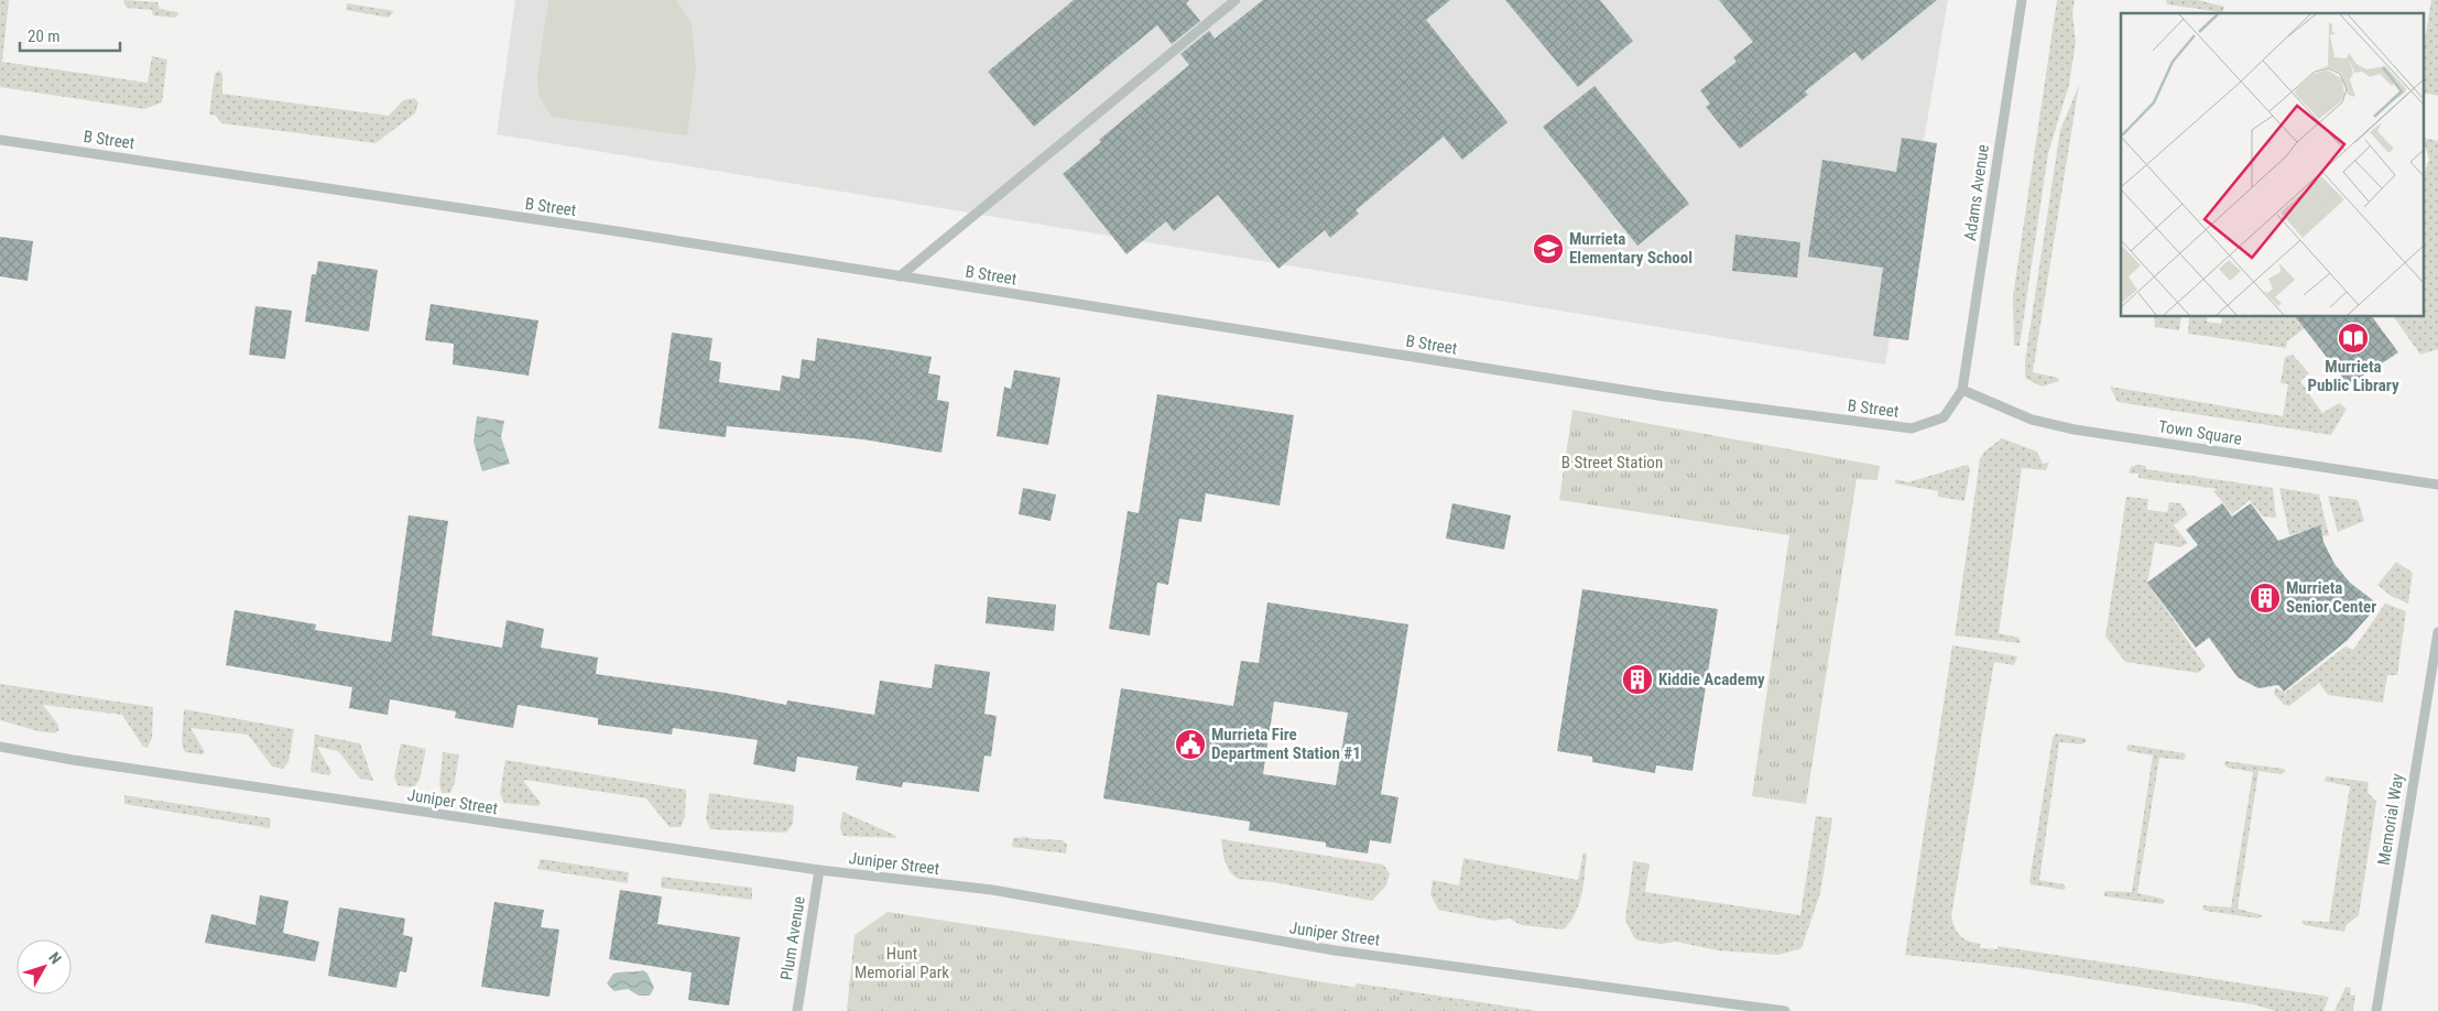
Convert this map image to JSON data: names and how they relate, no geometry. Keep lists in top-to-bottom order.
{
  "streets": {
    "street": [
      "B Street",
      "Adams Avenue",
      "Town Square",
      "Juniper Street",
      "Memorial Way",
      "Plum Avenue"
    ]
  },
  "crossings": [
    ["B Street", "Adams Avenue"],
    ["B Street", "Town Square"],
    ["Adams Avenue", "Town Square"],
    ["Juniper Street", "Plum Avenue"]
  ],
  "parks": ["B Street Station", "Hunt Memorial Park"],
  "places": {
    "school or university": ["Murrieta Elementary School"],
    "library": ["Murrieta Public Library"],
    "building": ["Murrieta Senior Center", "Kiddie Academy"],
    "public building": ["Murrieta Fire Department Station #1"]
  },
  "scale_bar": "20 m",
  "north": "top right"
}
